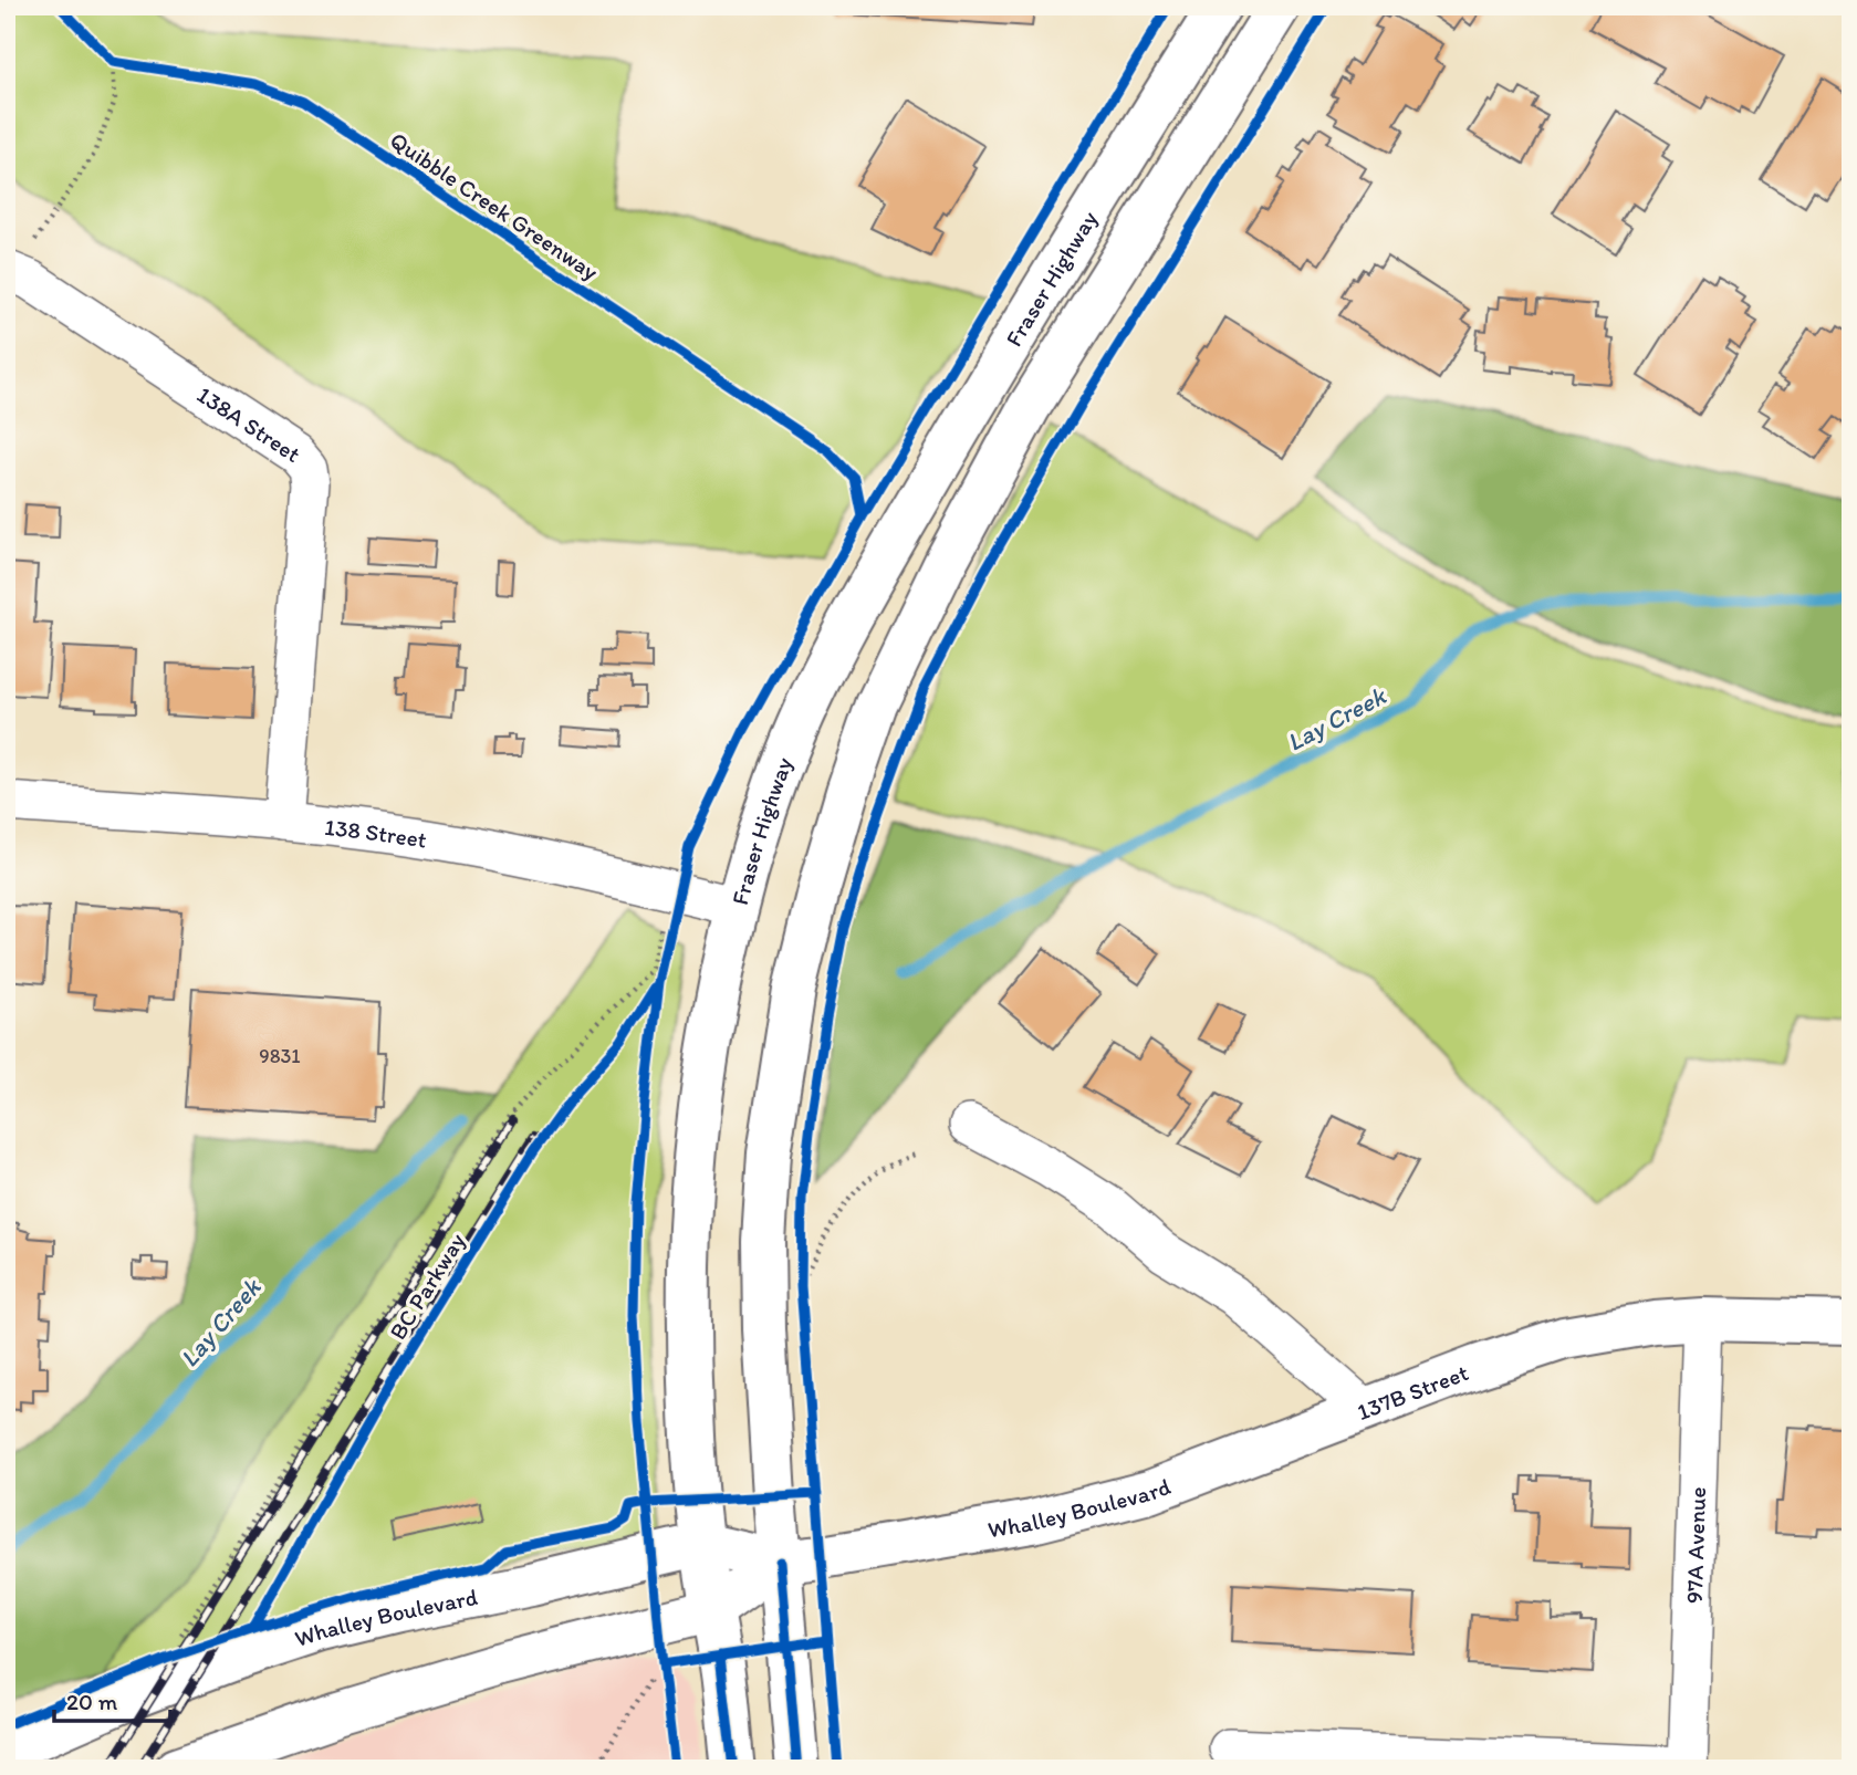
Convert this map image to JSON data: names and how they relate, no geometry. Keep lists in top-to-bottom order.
{
  "streets": {
    "main road": ["Fraser Highway", "137B Street", "Whalley Boulevard"],
    "street": ["138A Street", "138 Street", "97A Avenue"],
    "cycle path": ["Quibble Creek Greenway", "BC Parkway"]
  },
  "crossings": [
    ["Fraser Highway", "138 Street"],
    ["Fraser Highway", "Whalley Boulevard"],
    ["138A Street", "138 Street"],
    ["137B Street", "Whalley Boulevard"],
    ["137B Street", "97A Avenue"]
  ],
  "water": ["Lay Creek"],
  "house_numbers": ["9831"],
  "scale_bar": "20 m"
}
